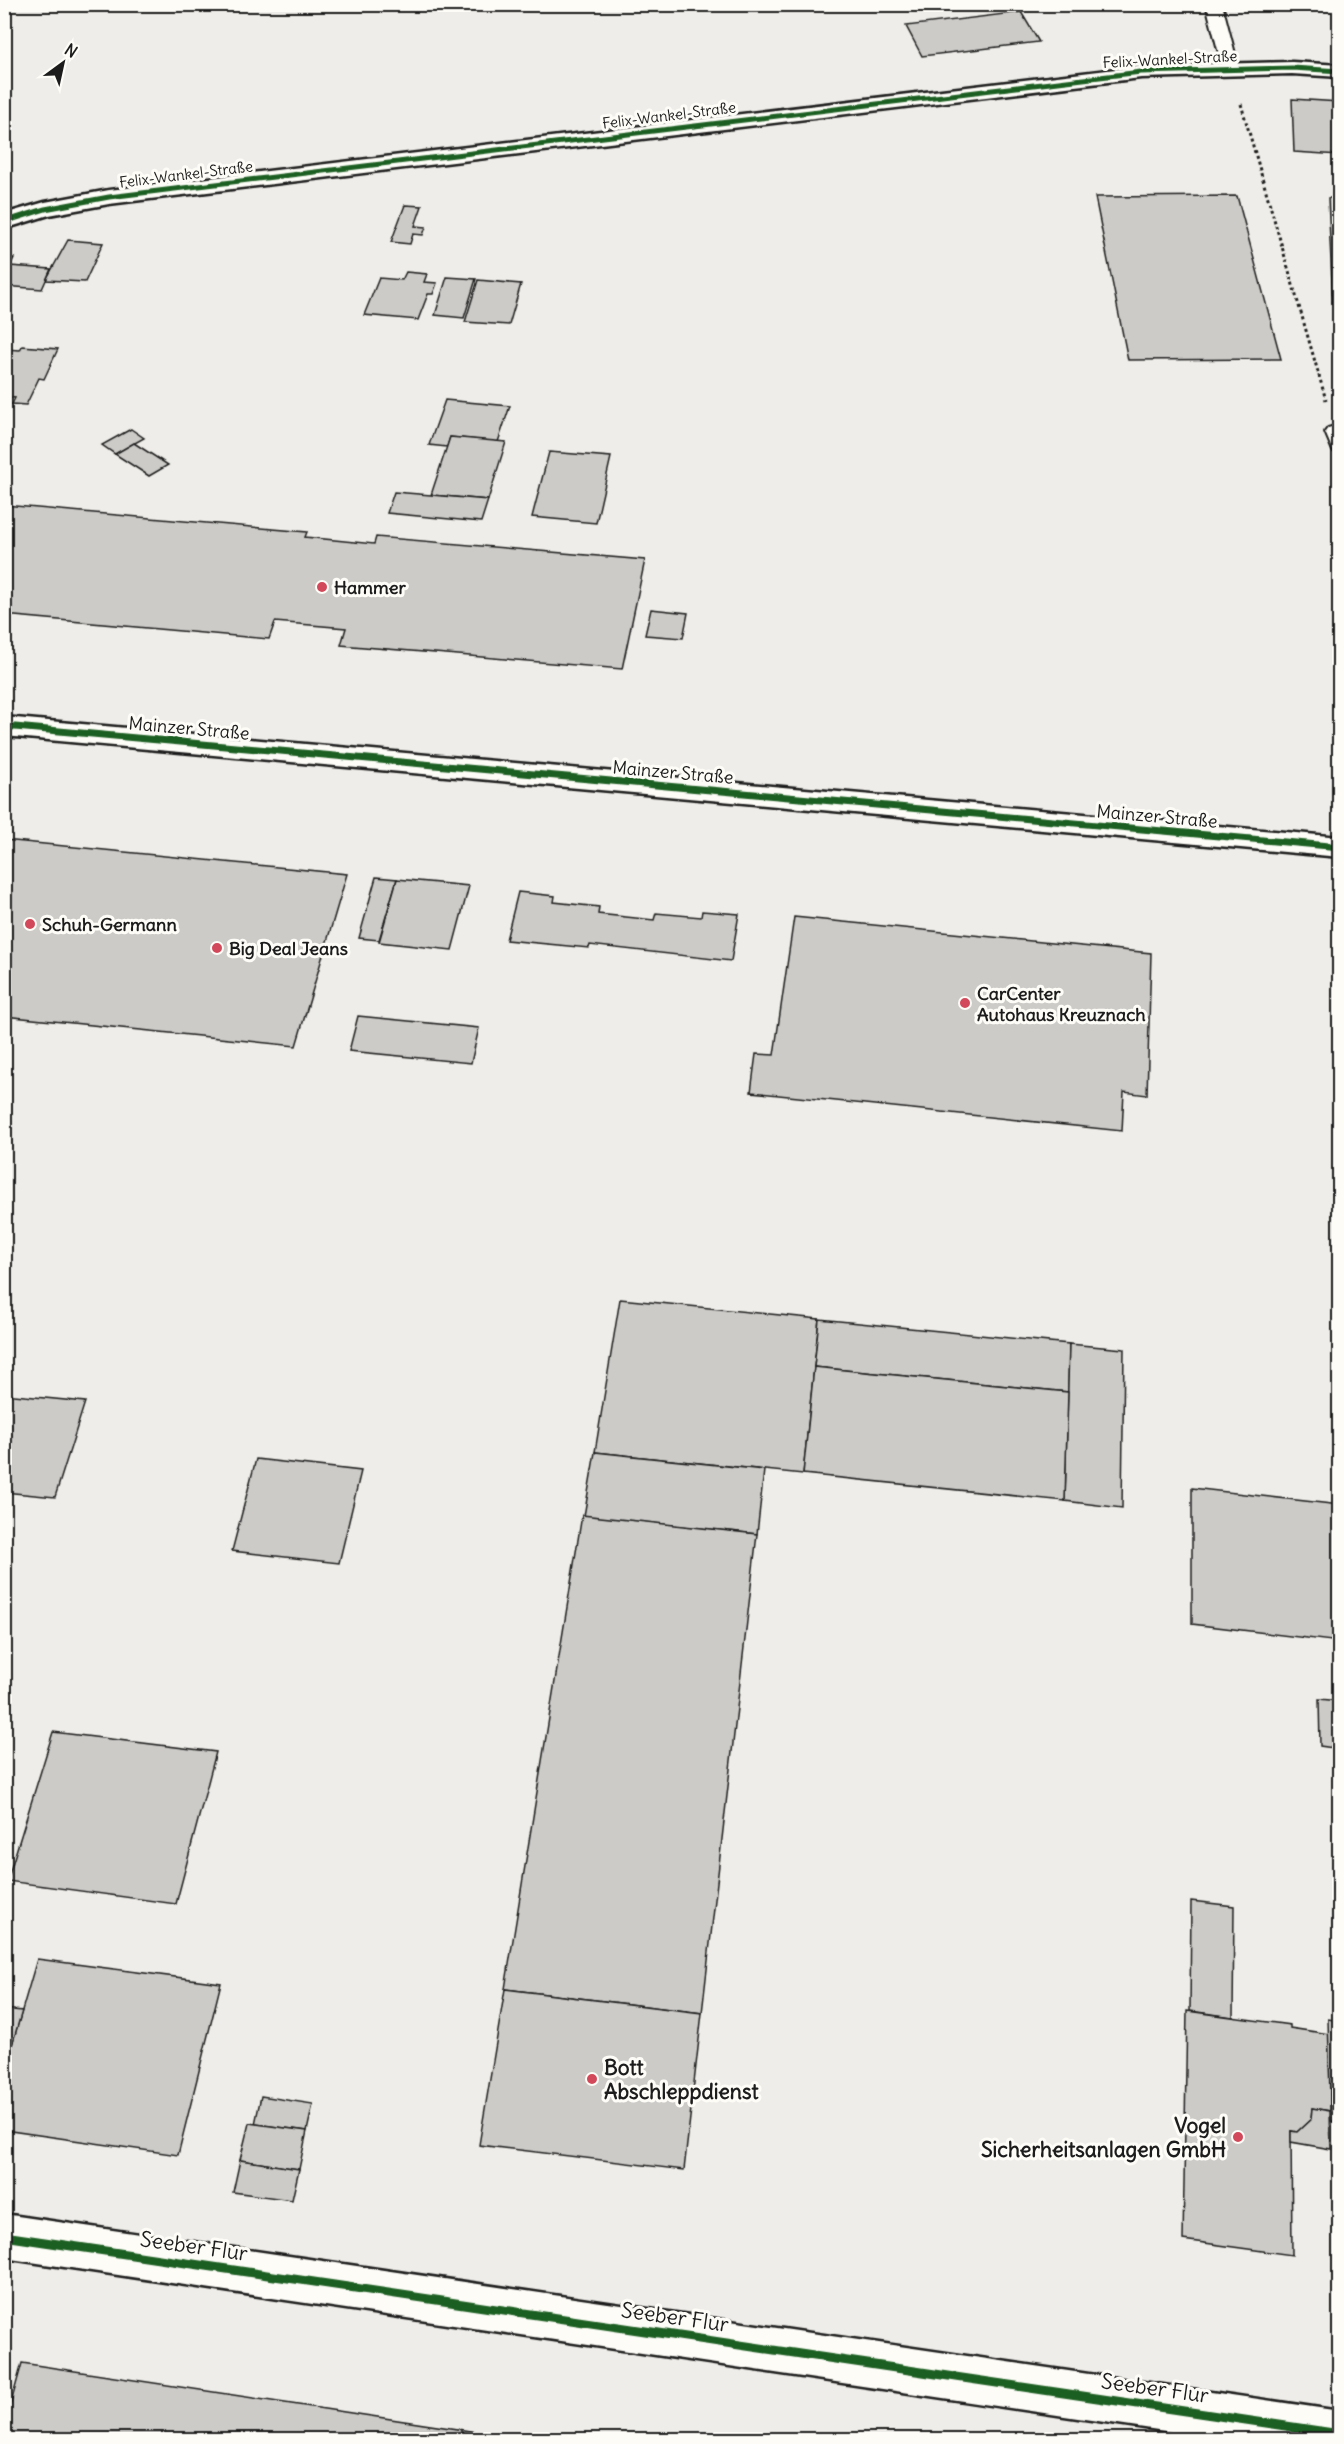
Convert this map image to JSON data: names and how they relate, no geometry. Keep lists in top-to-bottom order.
{
  "streets": {
    "street": ["Felix-Wankel-Straße", "Mainzer Straße", "Seeber Flur"]
  },
  "places": [
    "Hammer",
    "Schuh-Germann",
    "Big Deal Jeans",
    "CarCenter Autohaus Kreuznach",
    "Bott Abschleppdienst",
    "Vogel Sicherheitsanlagen GmbH"
  ],
  "north": "top right"
}
